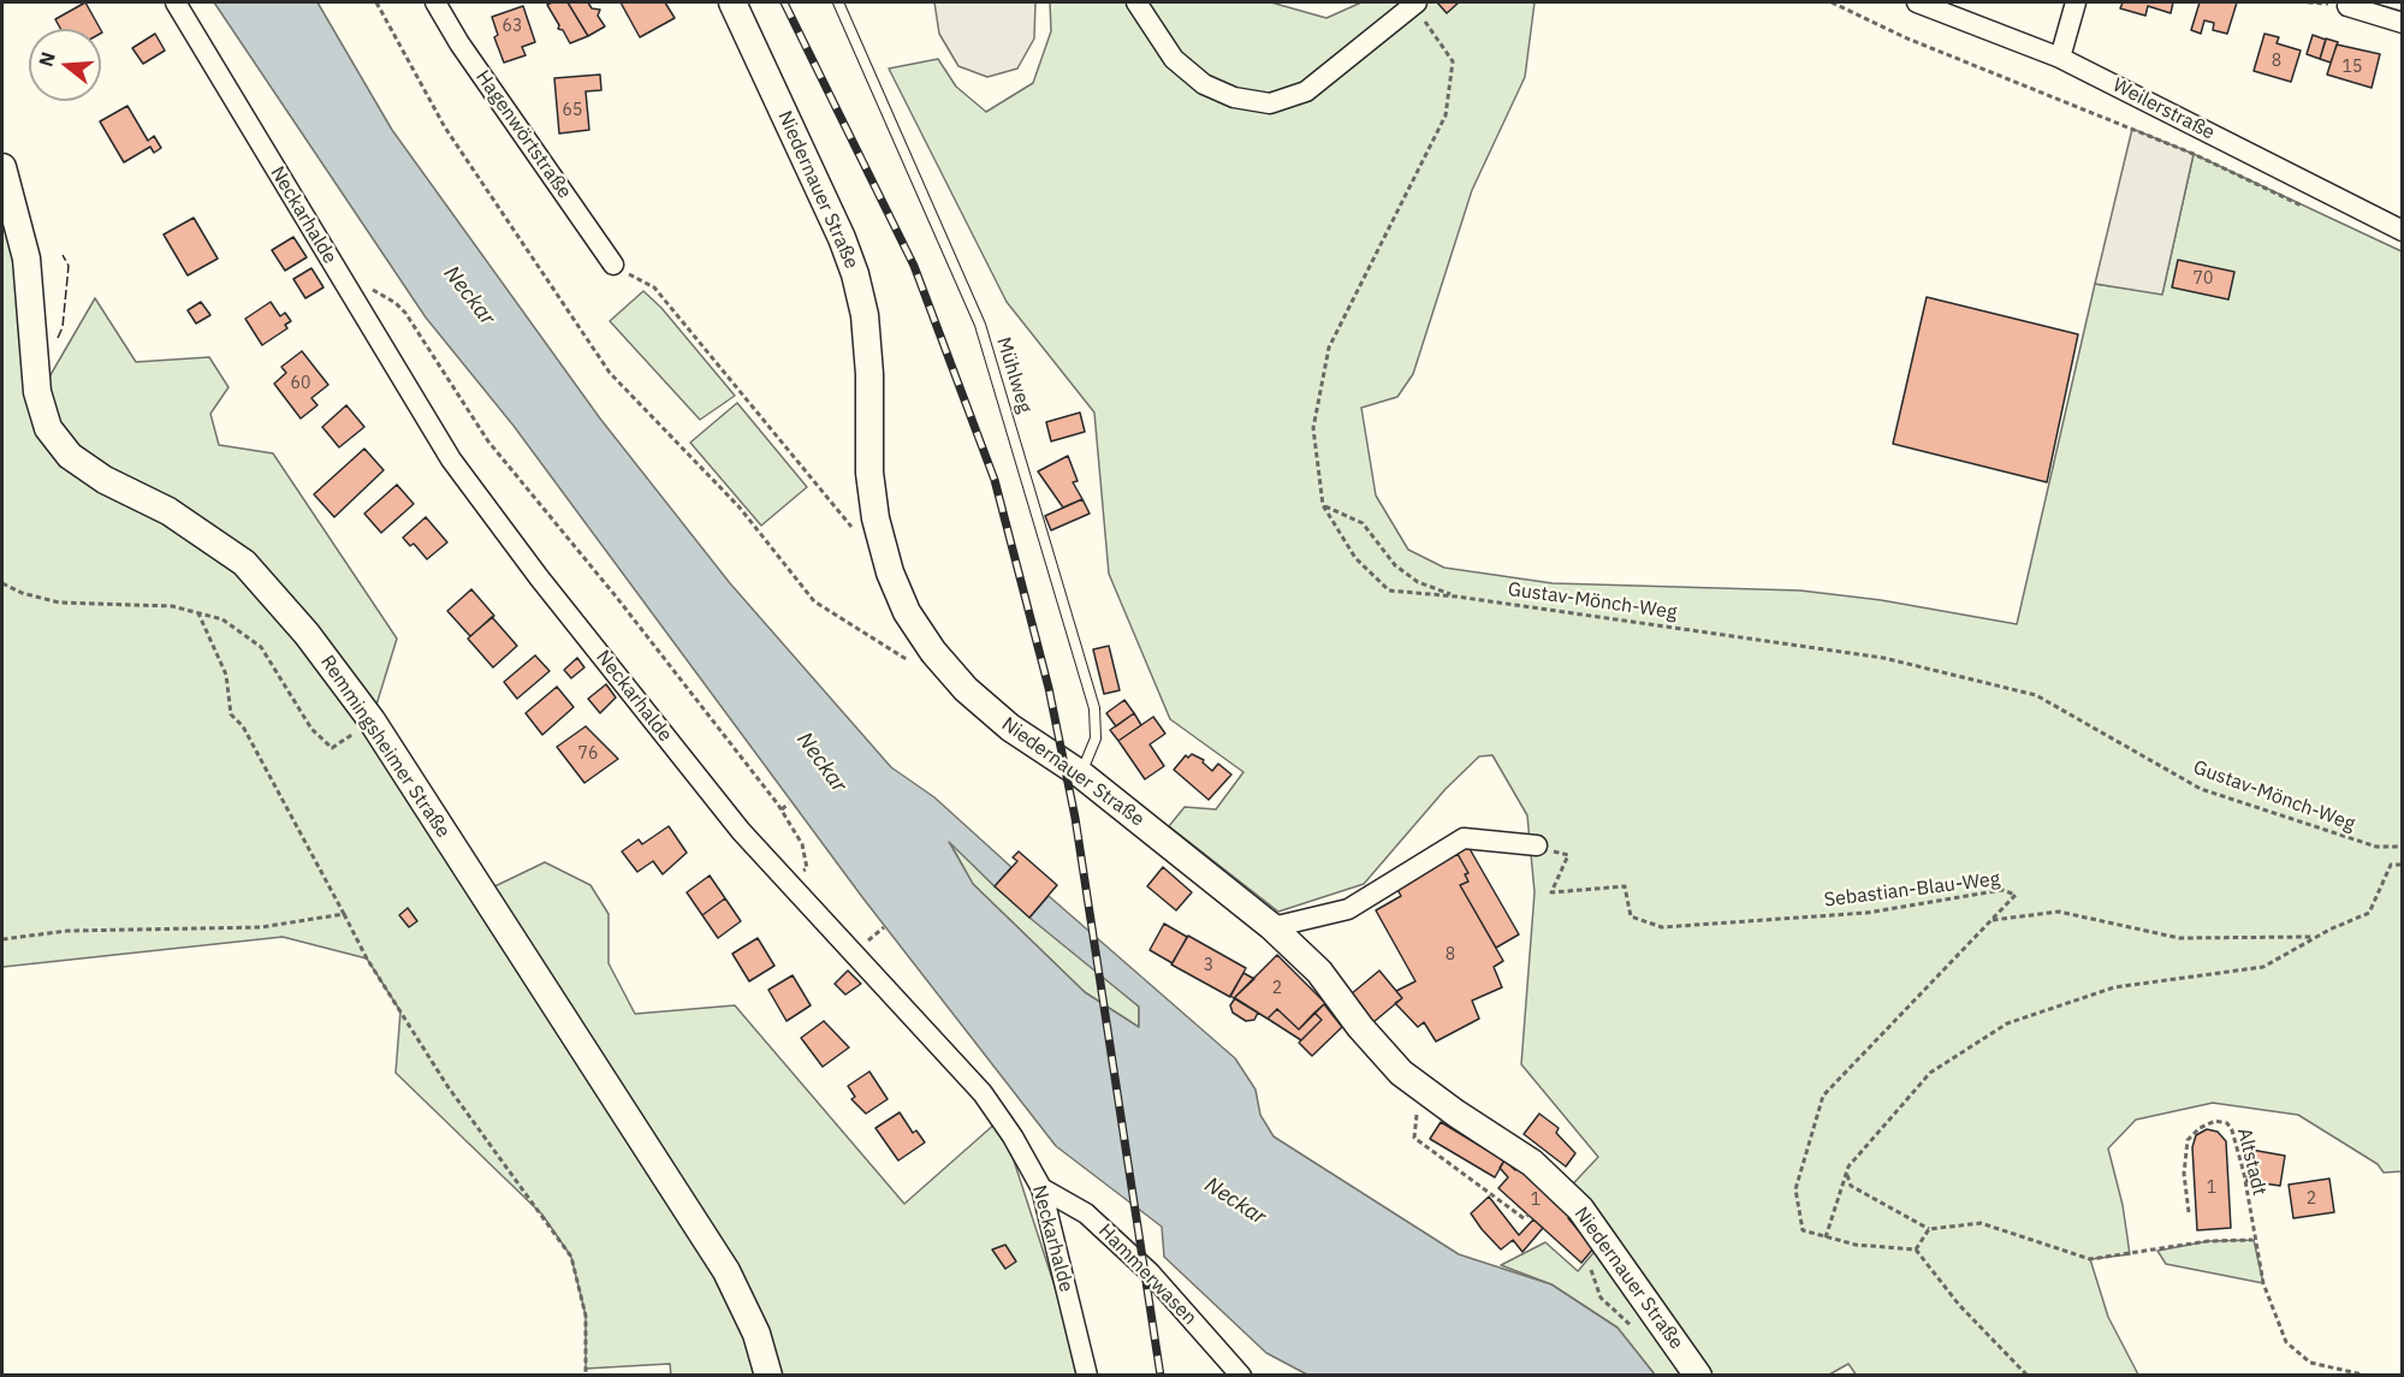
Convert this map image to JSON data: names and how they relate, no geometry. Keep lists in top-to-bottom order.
{
  "streets": {
    "main road": ["Niedernauer Straße", "Remmingsheimer Straße"],
    "street": [
      "Weilerstraße",
      "Hagenwörtstraße",
      "Neckarhalde",
      "Hammerwasen"
    ],
    "lane": ["Mühlweg"],
    "path": ["Gustav-Mönch-Weg", "Sebastian-Blau-Weg", "Altstadt"]
  },
  "crossings": [
    ["Niedernauer Straße", "Mühlweg"],
    ["Neckarhalde", "Hammerwasen"]
  ],
  "water": ["Neckar"],
  "house_numbers": [
    "63",
    "8",
    "15",
    "65",
    "70",
    "60",
    "76",
    "8",
    "3",
    "2",
    "1",
    "2",
    "1"
  ],
  "north": "left"
}
